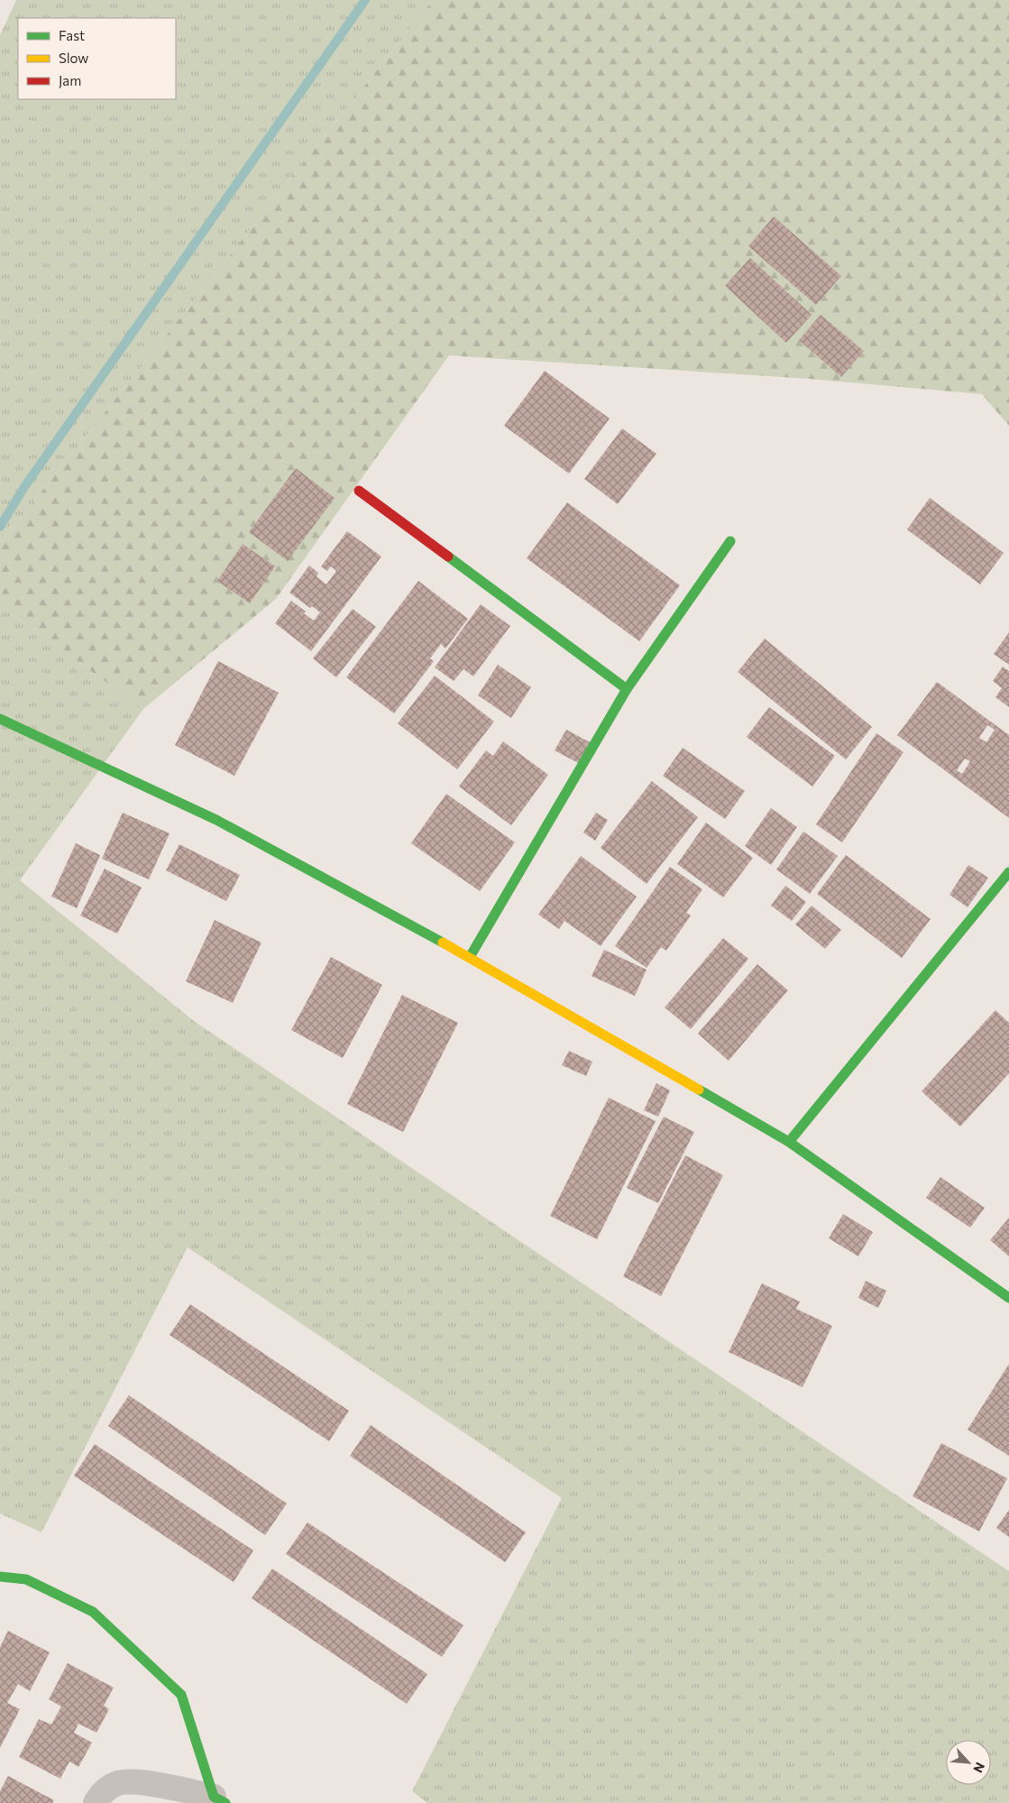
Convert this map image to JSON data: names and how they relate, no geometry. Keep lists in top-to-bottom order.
{
  "legend": ["Fast", "Slow", "Jam"],
  "north": "bottom right"
}
